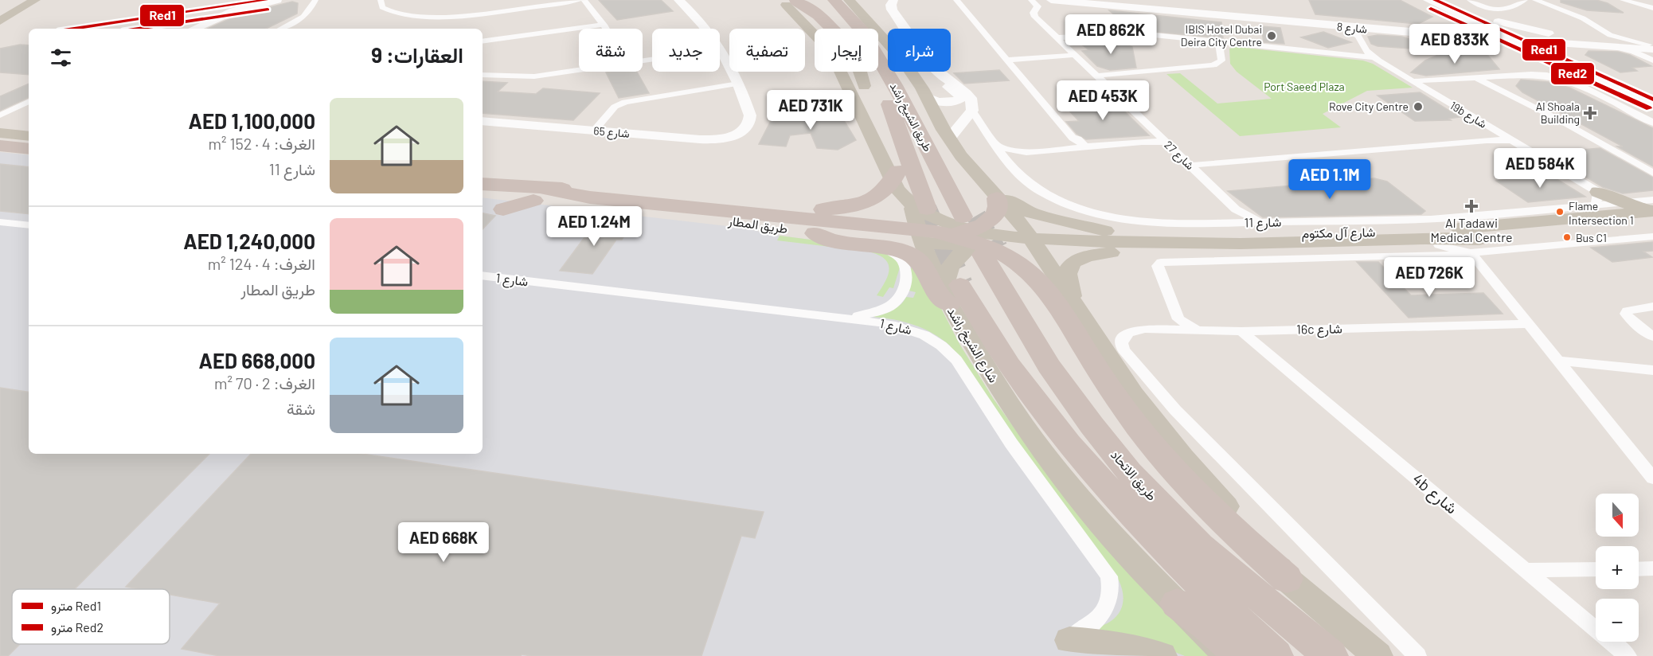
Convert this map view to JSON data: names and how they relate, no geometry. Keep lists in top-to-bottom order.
{
  "streets": {
    "highway": ["طريق الشيخ راشد", "طريق المطار", "طريق الاتحاد"],
    "main road": ["شارع آل مكتوم", "شارع الشيخ راشد"],
    "street": [
      "شارع 8",
      "19b شارع",
      "شارع 65",
      "شارع 27",
      "شارع 11",
      "شارع 1",
      "16c شارع",
      "4b شارع"
    ]
  },
  "crossings": [
    ["19b شارع", "شارع 11"],
    ["طريق الشيخ راشد", "طريق المطار"],
    ["طريق الشيخ راشد", "شارع الشيخ راشد"],
    ["شارع 27", "شارع 11"],
    ["شارع 11", "شارع آل مكتوم"],
    ["طريق المطار", "شارع الشيخ راشد"],
    ["طريق المطار", "طريق الاتحاد"],
    ["16c شارع", "4b شارع"],
    ["شارع الشيخ راشد", "طريق الاتحاد"]
  ],
  "parks": ["Port Saeed Plaza"],
  "places": {
    "other": [
      "IBIS Hotel Dubai Deira City Centre",
      "Rove City Centre",
      "Flame Intersection 1",
      "Bus C1"
    ],
    "health": ["Al Shoala Building", "Al Tadawi Medical Centre"]
  },
  "lines": ["metro line Red1", "metro line Red2"],
  "legend": ["مترو Red1", "مترو Red2"],
  "north": "bottom",
  "page": {
    "price": [
      "AED 862K",
      "AED 833K",
      "AED 453K",
      "AED 731K",
      "AED 584K",
      "AED 1.1M",
      "AED 1.24M",
      "AED 726K",
      "AED 668K"
    ],
    "chip": [
      "شراء",
      "إيجار",
      "تصفية",
      "جديد",
      "شقة"
    ],
    "heading": "العقارات: 9",
    "list": [
      {
        "name": "AED 1,100,000",
        "note": "الغرف: 4 · 152 m² · شارع 11"
      },
      {
        "name": "AED 1,240,000",
        "note": "الغرف: 4 · 124 m² · طريق المطار"
      },
      {
        "name": "AED 668,000",
        "note": "الغرف: 2 · 70 m² · شقة"
      }
    ],
    "map_buttons": ["+", "−"]
  }
}
